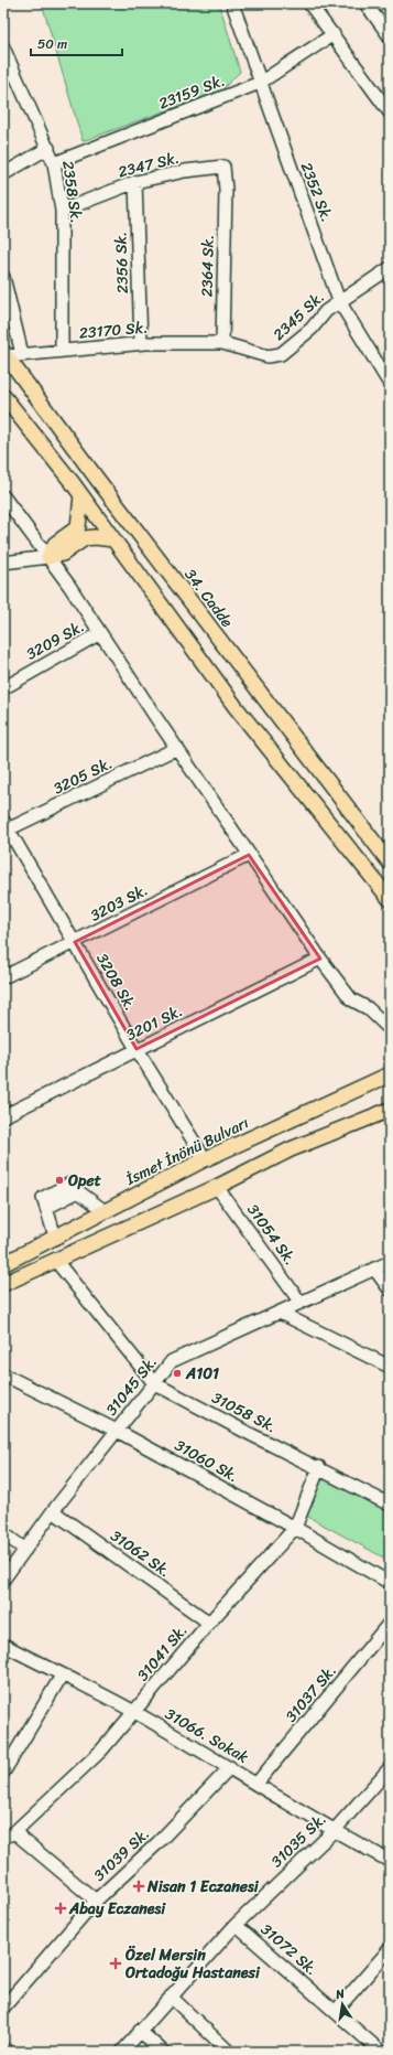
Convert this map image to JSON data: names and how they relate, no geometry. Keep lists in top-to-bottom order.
{
  "streets": {
    "main road": ["34. Cadde", "İsmet İnönü Bulvarı"],
    "street": [
      "23159 Sk.",
      "2347 Sk.",
      "2358 Sk.",
      "2352 Sk.",
      "2356 Sk.",
      "2364 Sk.",
      "2345 Sk.",
      "23170 Sk.",
      "3209 Sk.",
      "3205 Sk.",
      "3203 Sk.",
      "3208 Sk.",
      "3201 Sk.",
      "31054 Sk.",
      "31045 Sk.",
      "31058 Sk.",
      "31060 Sk.",
      "31062 Sk.",
      "31041 Sk.",
      "31037 Sk.",
      "31066. Sokak",
      "31035 Sk.",
      "31039 Sk.",
      "31072 Sk."
    ]
  },
  "crossings": [
    ["23159 Sk.", "2358 Sk."],
    ["23159 Sk.", "2352 Sk."],
    ["2347 Sk.", "2358 Sk."],
    ["2347 Sk.", "2356 Sk."],
    ["2347 Sk.", "2364 Sk."],
    ["2358 Sk.", "23170 Sk."],
    ["2352 Sk.", "2345 Sk."],
    ["2356 Sk.", "23170 Sk."],
    ["2364 Sk.", "2345 Sk."],
    ["2364 Sk.", "23170 Sk."],
    ["2345 Sk.", "23170 Sk."],
    ["23170 Sk.", "34. Cadde"],
    ["3205 Sk.", "3208 Sk."],
    ["3203 Sk.", "3208 Sk."],
    ["3208 Sk.", "3201 Sk."],
    ["3208 Sk.", "İsmet İnönü Bulvarı"],
    ["31054 Sk.", "31045 Sk."],
    ["31045 Sk.", "31058 Sk."],
    ["31045 Sk.", "31060 Sk."],
    ["31045 Sk.", "31062 Sk."],
    ["31058 Sk.", "31041 Sk."],
    ["31060 Sk.", "31041 Sk."],
    ["31062 Sk.", "31041 Sk."],
    ["31041 Sk.", "31066. Sokak"],
    ["31037 Sk.", "31066. Sokak"],
    ["31066. Sokak", "31035 Sk."],
    ["31066. Sokak", "31039 Sk."],
    ["31035 Sk.", "31072 Sk."]
  ],
  "places": {
    "other": ["Opet", "A101"],
    "health": ["Nisan 1 Eczanesi", "Abay Eczanesi", "Özel Mersin Ortadoğu Hastanesi"]
  },
  "scale_bar": "50 m",
  "north": "top"
}
